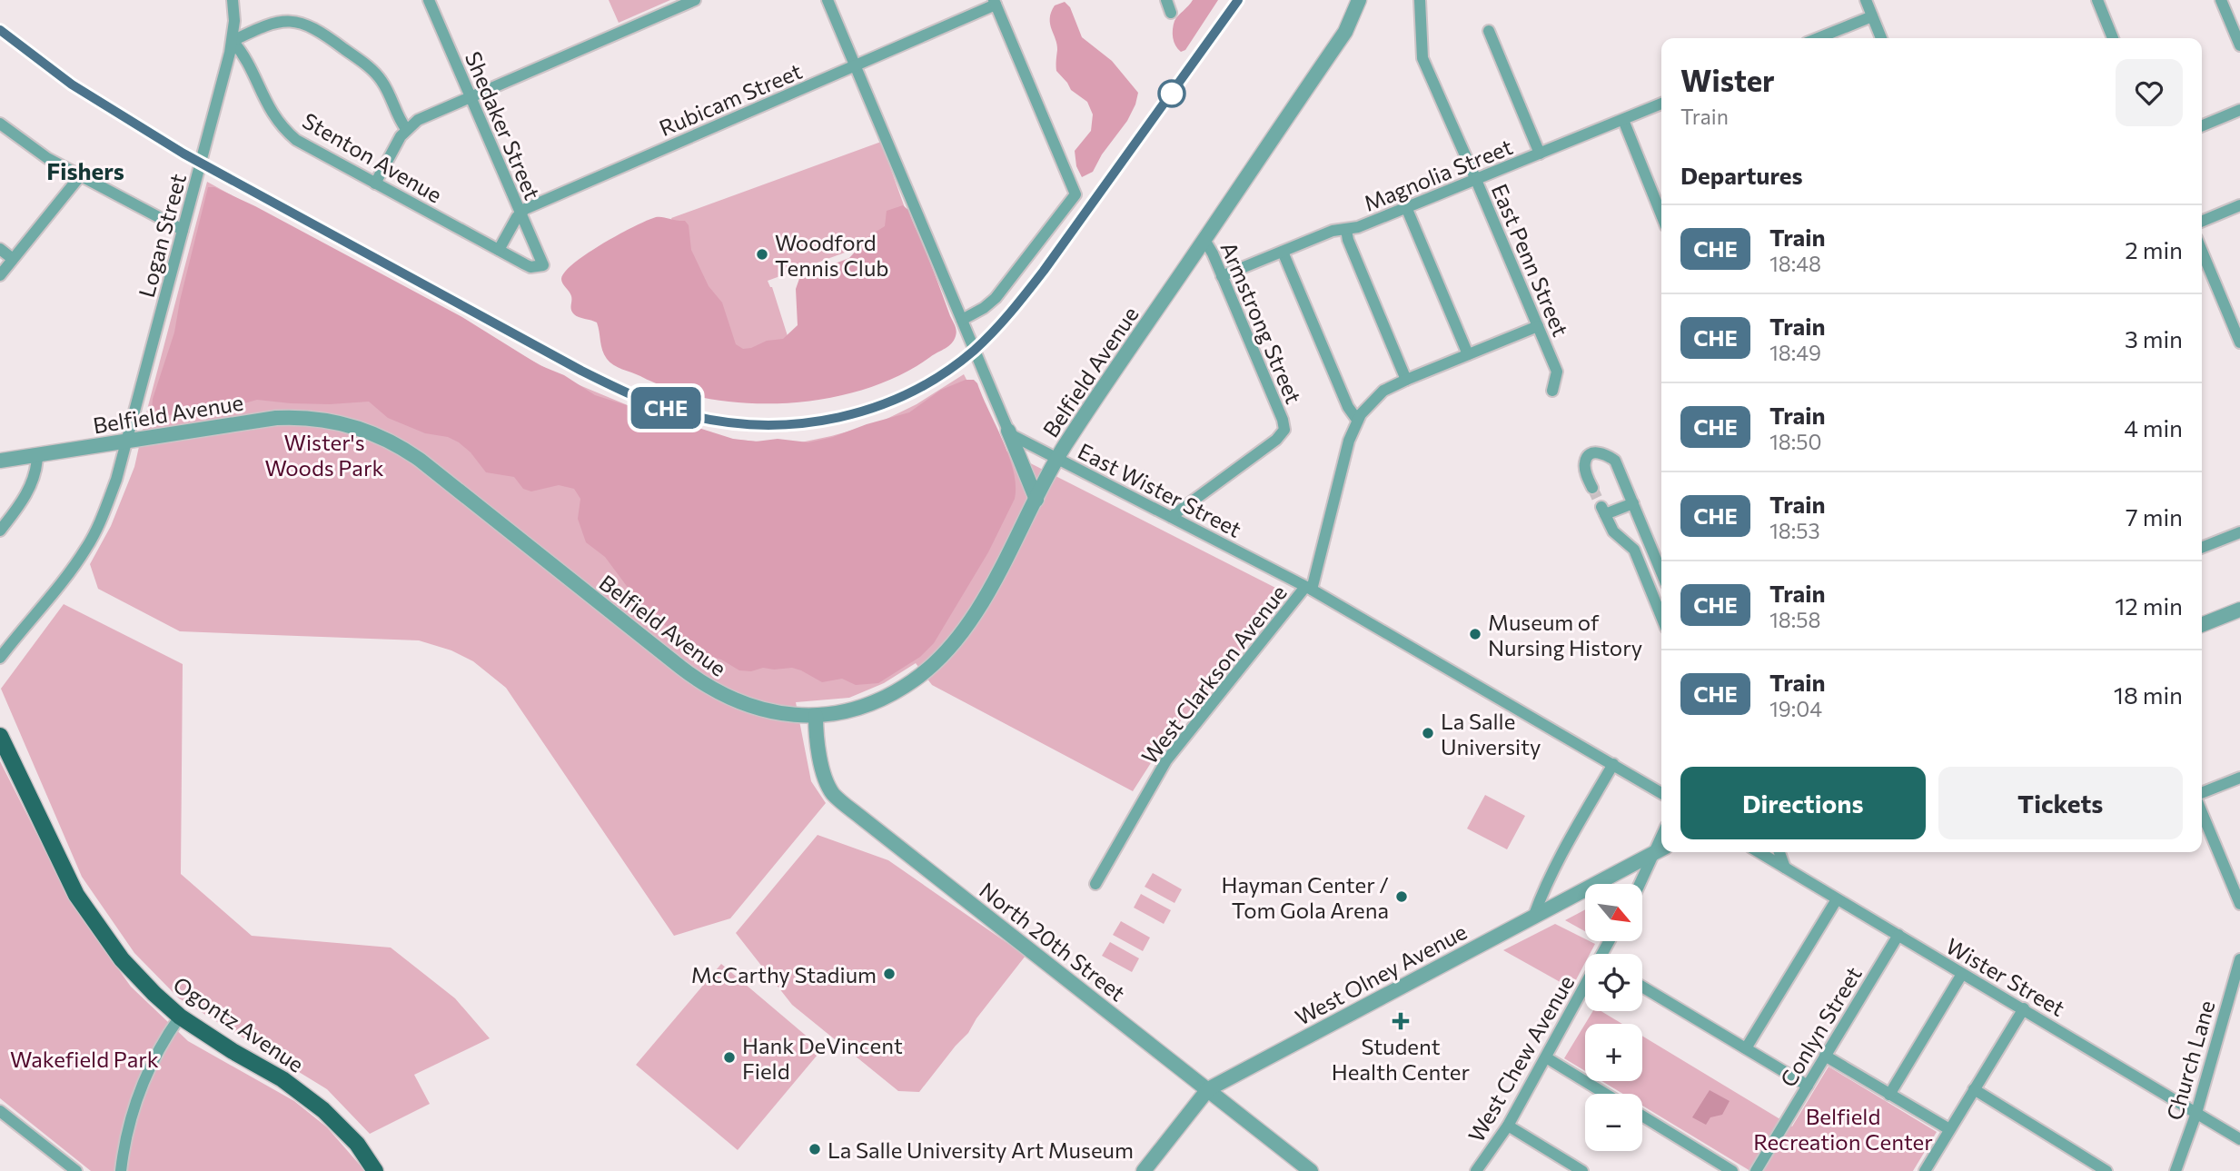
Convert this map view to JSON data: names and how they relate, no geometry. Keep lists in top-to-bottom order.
{
  "streets": {
    "main road": ["Ogontz Avenue"],
    "street": [
      "Rubicam Street",
      "Shedaker Street",
      "Stenton Avenue",
      "Magnolia Street",
      "Logan Street",
      "East Penn Street",
      "Armstrong Street",
      "Belfield Avenue",
      "East Wister Street",
      "West Clarkson Avenue",
      "North 20th Street",
      "West Olney Avenue",
      "Wister Street",
      "Conlyn Street",
      "West Chew Avenue",
      "Church Lane"
    ]
  },
  "crossings": [
    ["Rubicam Street", "Shedaker Street"],
    ["Shedaker Street", "Stenton Avenue"],
    ["Stenton Avenue", "Logan Street"],
    ["Magnolia Street", "East Penn Street"],
    ["Magnolia Street", "Armstrong Street"],
    ["Logan Street", "Belfield Avenue"],
    ["East Penn Street", "West Clarkson Avenue"],
    ["Armstrong Street", "Belfield Avenue"],
    ["Armstrong Street", "East Wister Street"],
    ["Belfield Avenue", "East Wister Street"],
    ["Belfield Avenue", "North 20th Street"],
    ["East Wister Street", "West Clarkson Avenue"],
    ["North 20th Street", "West Olney Avenue"],
    ["Wister Street", "Conlyn Street"],
    ["Wister Street", "Church Lane"]
  ],
  "districts": ["Fishers"],
  "parks": ["Wister's Woods Park", "Wakefield Park", "Belfield Recreation Center"],
  "places": {
    "other": [
      "Woodford Tennis Club",
      "Museum of Nursing History",
      "La Salle University",
      "Hayman Center / Tom Gola Arena",
      "McCarthy Stadium",
      "Hank DeVincent Field",
      "La Salle University Art Museum"
    ],
    "health": ["Student Health Center"]
  },
  "north": "bottom right",
  "page": {
    "on_map": "CHE",
    "heading": [
      ["Wister", "Train"],
      "Departures"
    ],
    "list": [
      {
        "mark": "CHE",
        "name": "Train",
        "note": "18:48",
        "value": "2 min"
      },
      {
        "mark": "CHE",
        "name": "Train",
        "note": "18:49",
        "value": "3 min"
      },
      {
        "mark": "CHE",
        "name": "Train",
        "note": "18:50",
        "value": "4 min"
      },
      {
        "mark": "CHE",
        "name": "Train",
        "note": "18:53",
        "value": "7 min"
      },
      {
        "mark": "CHE",
        "name": "Train",
        "note": "18:58",
        "value": "12 min"
      },
      {
        "mark": "CHE",
        "name": "Train",
        "note": "19:04",
        "value": "18 min"
      }
    ],
    "buttons": ["Directions", "Tickets"],
    "map_buttons": ["+", "−"]
  }
}
